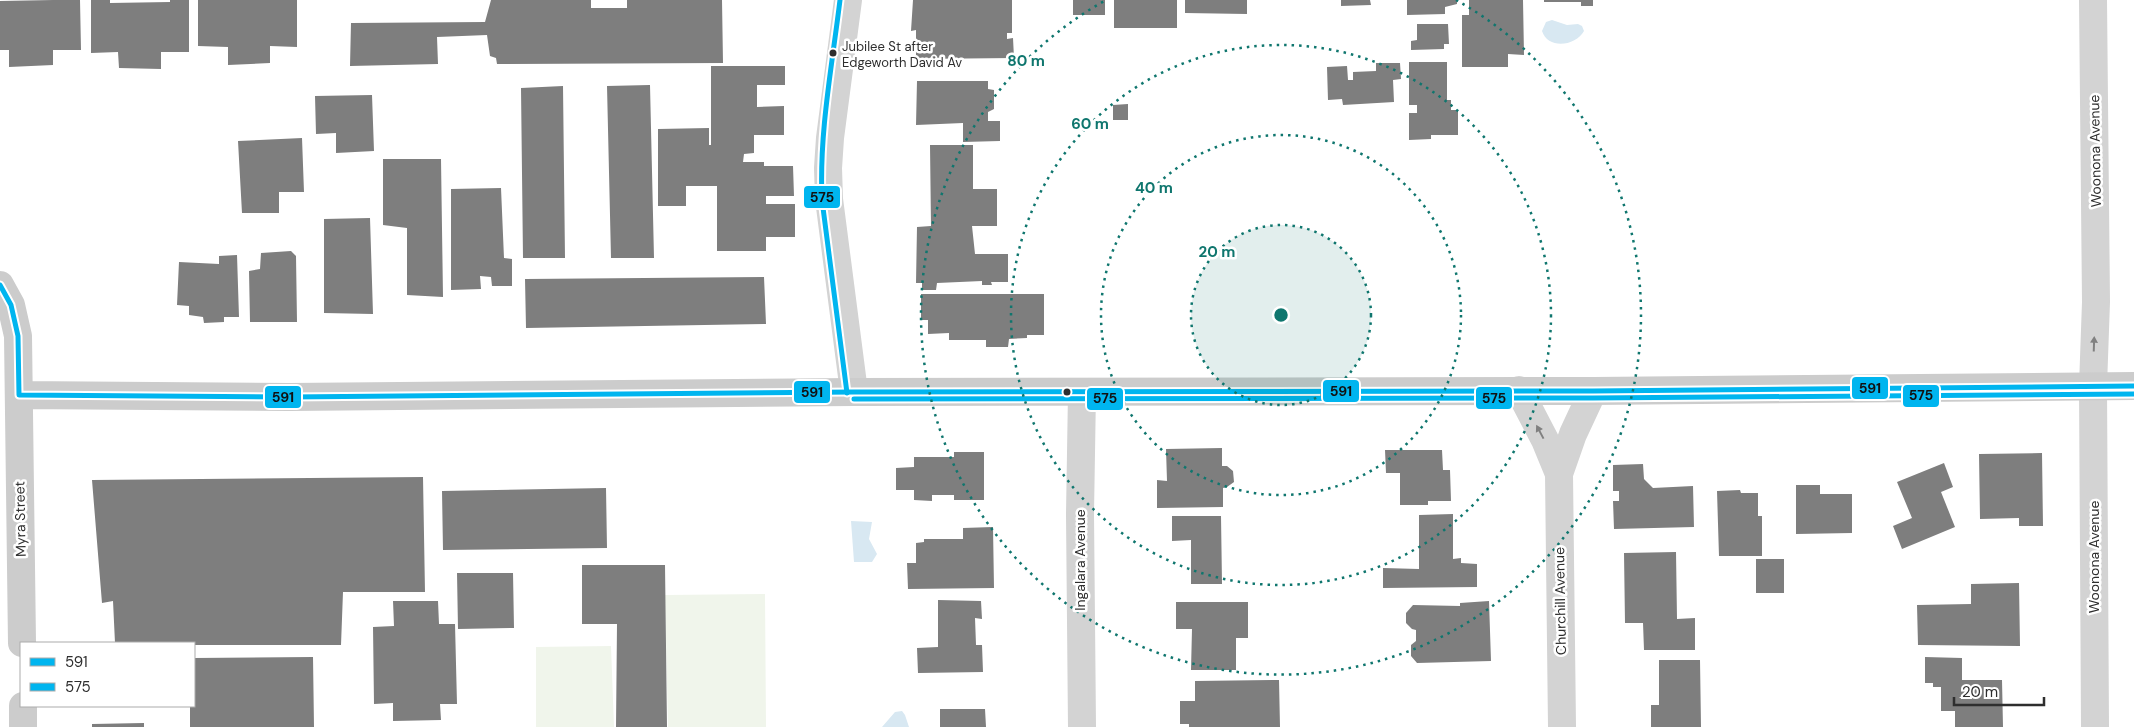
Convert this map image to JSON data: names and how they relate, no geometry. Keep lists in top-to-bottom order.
{
  "streets": {
    "main road": ["Myra Street"],
    "street": ["Woonona Avenue", "Ingalara Avenue", "Churchill Avenue"]
  },
  "one_way": ["Woonona Avenue"],
  "places": ["Jubilee St after Edgeworth David Av"],
  "lines": ["transit line 575", "transit line 591"],
  "legend": ["591", "575"],
  "scale_bar": "20 m",
  "rings": [
    "80 m",
    "60 m",
    "40 m",
    "20 m"
  ]
}
